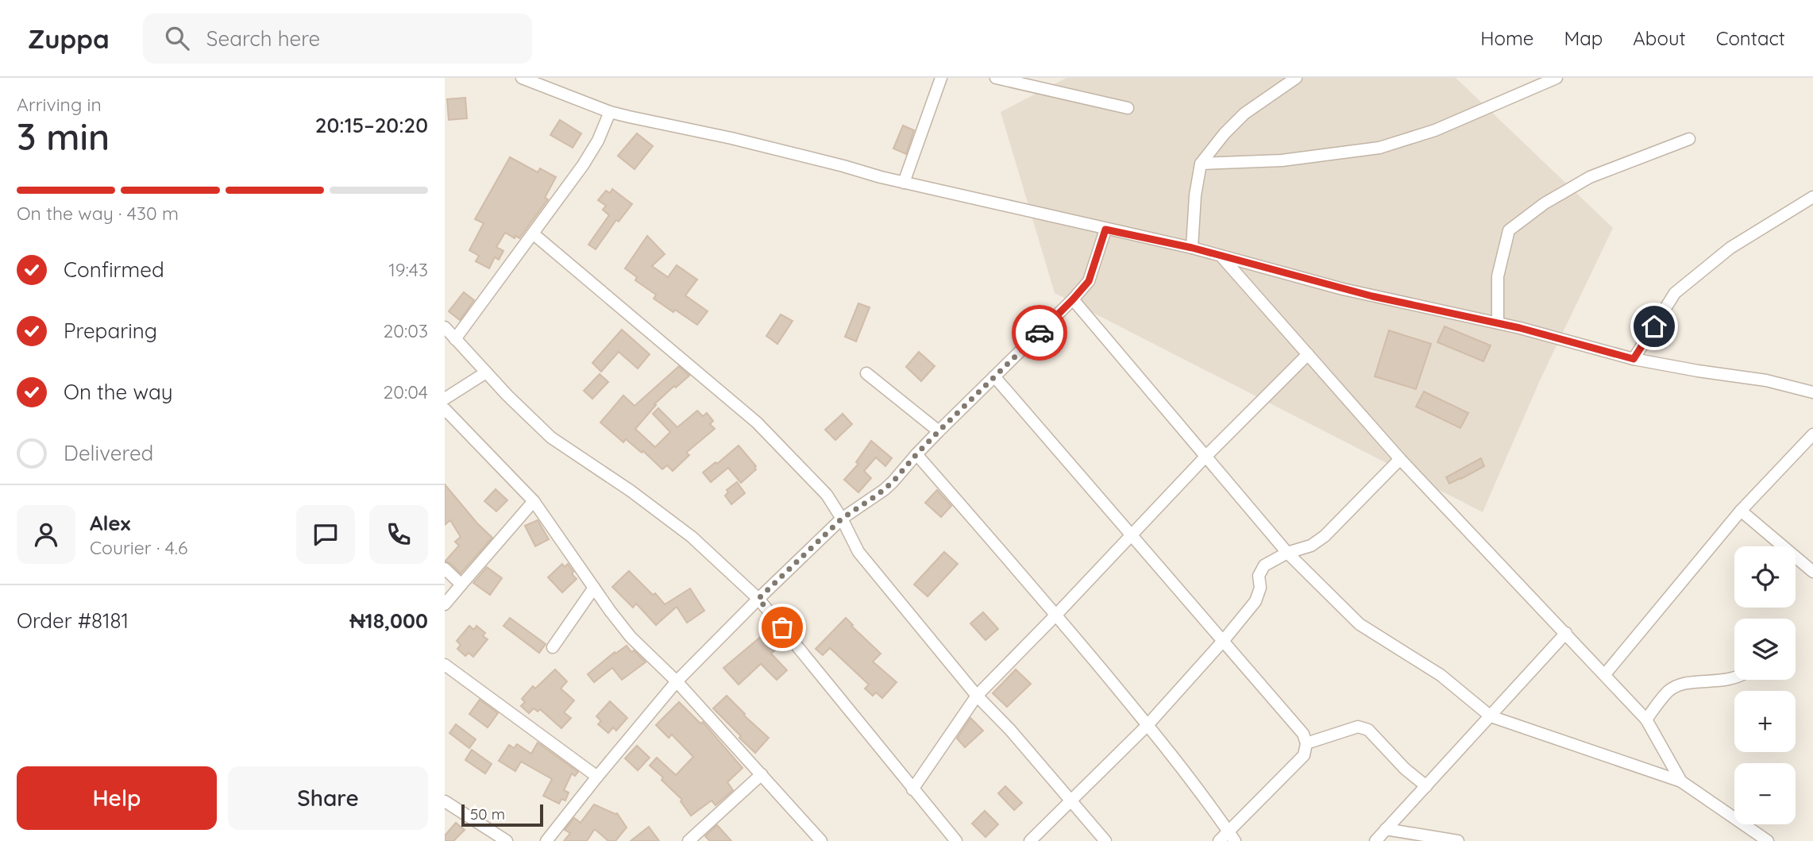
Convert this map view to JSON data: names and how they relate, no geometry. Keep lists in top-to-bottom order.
{
  "scale_bar": "50 m",
  "page": {
    "header": "Zuppa",
    "search": "Search here",
    "nav": [
      "Home",
      "Map",
      "About",
      "Contact"
    ],
    "heading": ["3 min", "Arriving in", "20:15–20:20"],
    "panel": [
      "Alex",
      "Courier · 4.6",
      "Order #8181",
      "₦18,000"
    ],
    "bar": "On the way · 430 m",
    "list": [
      ["Confirmed", "19:43"],
      ["Preparing", "20:03"],
      ["On the way", "20:04"],
      "Delivered"
    ],
    "map_buttons": ["+", "−"],
    "buttons": ["Help", "Share"],
    "scale": "50 m"
  }
}
